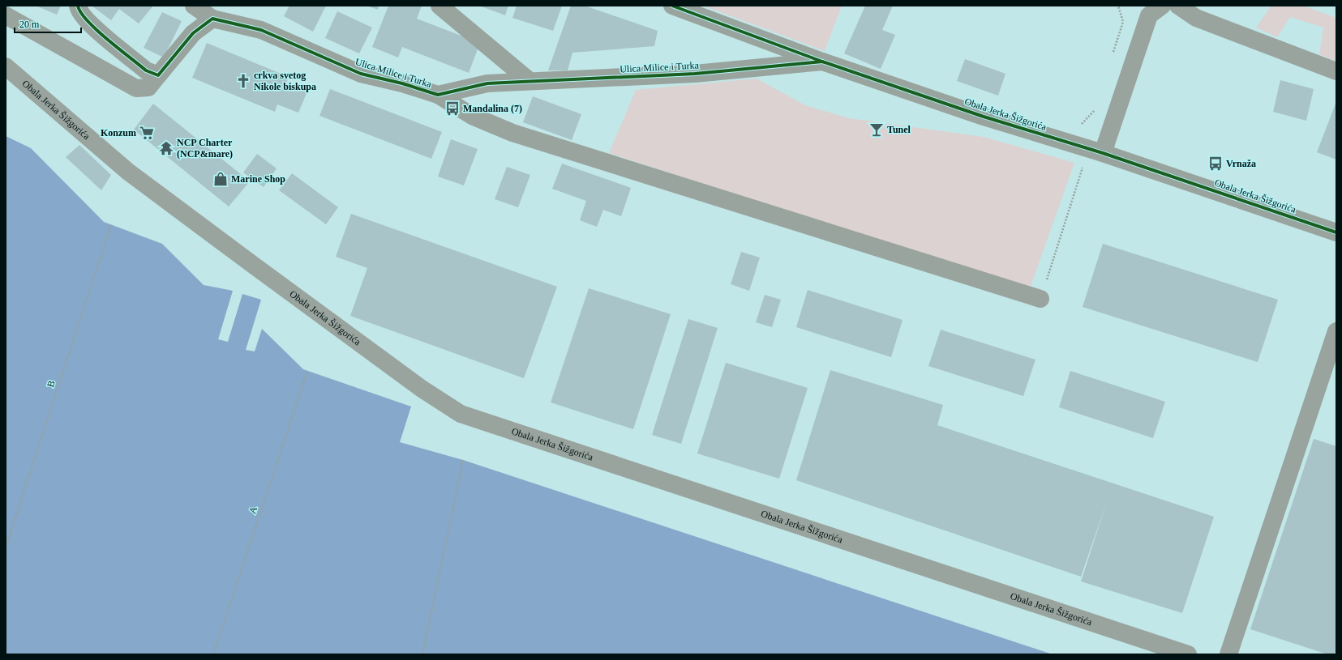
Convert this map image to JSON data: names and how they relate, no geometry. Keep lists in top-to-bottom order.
{
  "streets": {
    "street": ["Ulica Milice i Turka", "Obala Jerka Šižgorića"],
    "path": ["B", "A"]
  },
  "crossings": [
    ["Ulica Milice i Turka", "Obala Jerka Šižgorića"]
  ],
  "places": {
    "church": ["crkva svetog Nikole biskupa"],
    "bus stop": ["Mandalina (7)", "Vrnaža"],
    "bar": ["Tunel"],
    "supermarket": ["Konzum"],
    "temple": ["NCP Charter (NCP&mare)"],
    "shop": ["Marine Shop"]
  },
  "scale_bar": "20 m"
}
